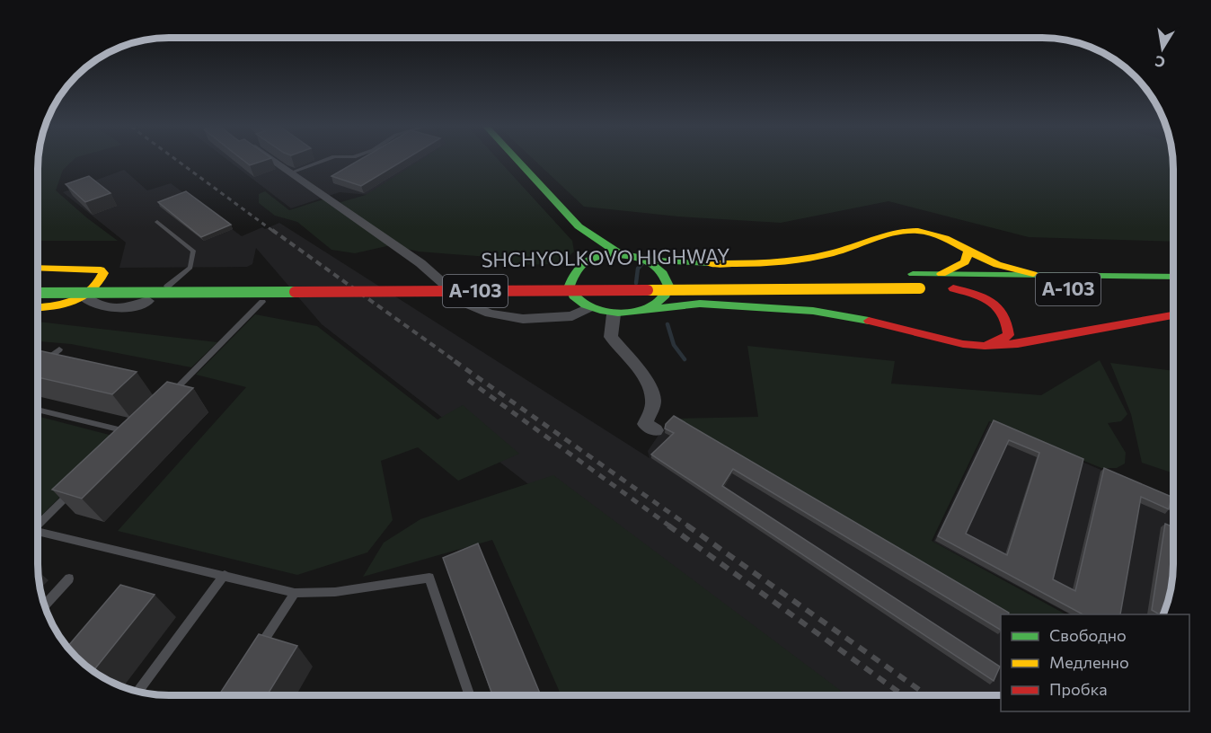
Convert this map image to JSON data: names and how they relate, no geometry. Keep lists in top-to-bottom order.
{
  "streets": {
    "street": ["SHCHYOLKOVO HIGHWAY", "А-103"]
  },
  "legend": ["Свободно", "Медленно", "Пробка"],
  "north": "bottom"
}
